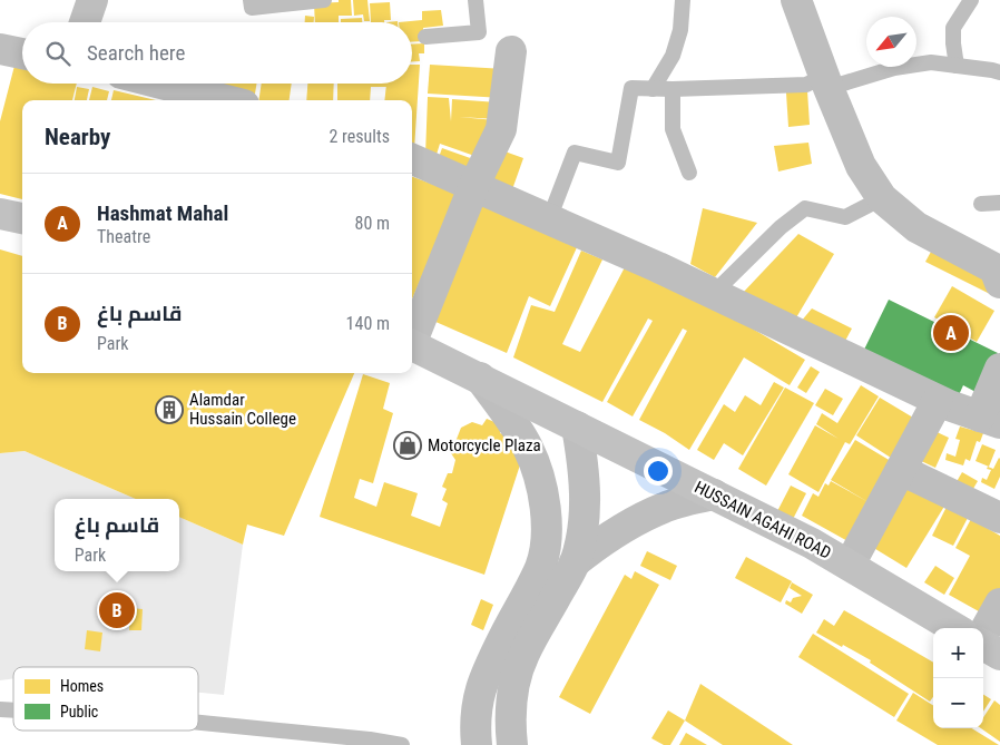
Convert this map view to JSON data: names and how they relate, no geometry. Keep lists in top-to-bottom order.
{
  "streets": {
    "main road": ["HUSSAIN AGAHI ROAD"]
  },
  "places": {
    "building": ["Alamdar Hussain College"],
    "shop": ["Motorcycle Plaza"]
  },
  "legend": ["Homes", "Public"],
  "north": "bottom left",
  "page": {
    "search": "Search here",
    "heading": ["Nearby", "2 results"],
    "list": [
      {
        "mark": "A",
        "name": "Hashmat Mahal",
        "note": "Theatre",
        "value": "80 m"
      },
      {
        "mark": "B",
        "name": "قاسم باغ",
        "note": "Park",
        "value": "140 m"
      }
    ],
    "pins": ["A", "B"],
    "popup": ["قاسم باغ", "Park"],
    "map_buttons": ["+", "−"]
  }
}
